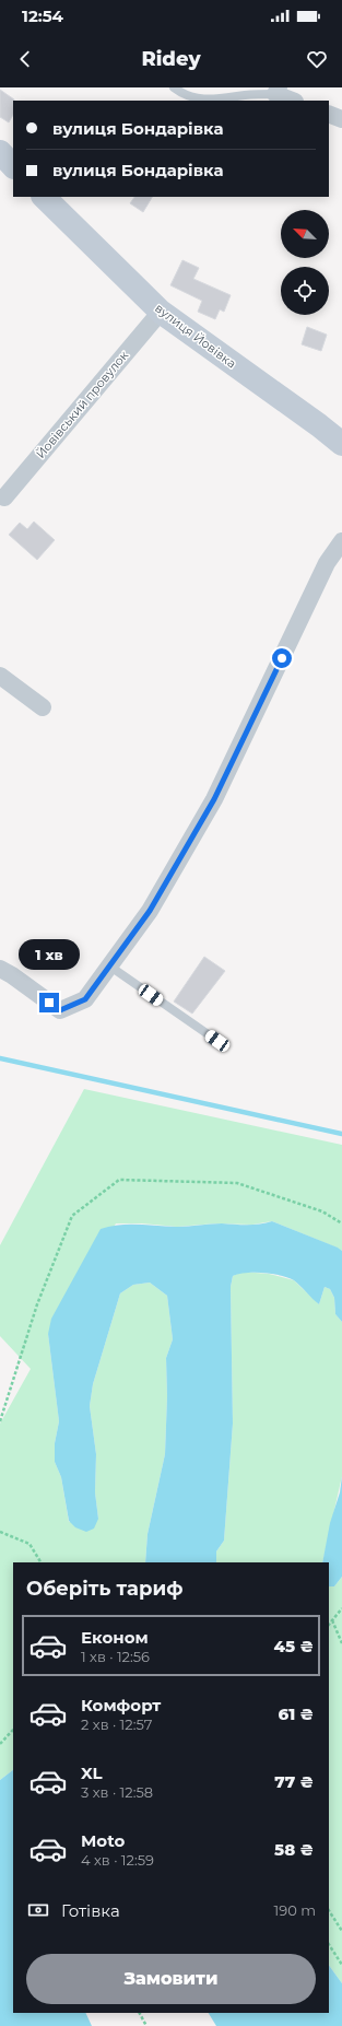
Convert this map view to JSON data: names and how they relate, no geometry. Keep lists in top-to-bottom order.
{
  "streets": {
    "street": ["вулиця Йовівка", "Йовівський провулок"]
  },
  "crossings": [
    ["вулиця Йовівка", "Йовівський провулок"]
  ],
  "north": "top left",
  "page": {
    "status": "12:54",
    "header": "Ridey",
    "banner": ["вулиця Бондарівка", "вулиця Бондарівка"],
    "bubble": "1 хв",
    "heading": "Оберіть тариф",
    "list": [
      {
        "name": "Економ",
        "note": "1 хв · 12:56",
        "value": "45 ₴"
      },
      {
        "name": "Комфорт",
        "note": "2 хв · 12:57",
        "value": "61 ₴"
      },
      {
        "name": "XL",
        "note": "3 хв · 12:58",
        "value": "77 ₴"
      },
      {
        "name": "Moto",
        "note": "4 хв · 12:59",
        "value": "58 ₴"
      }
    ],
    "pay": ["Готівка", "190 m"],
    "buttons": "Замовити"
  }
}
